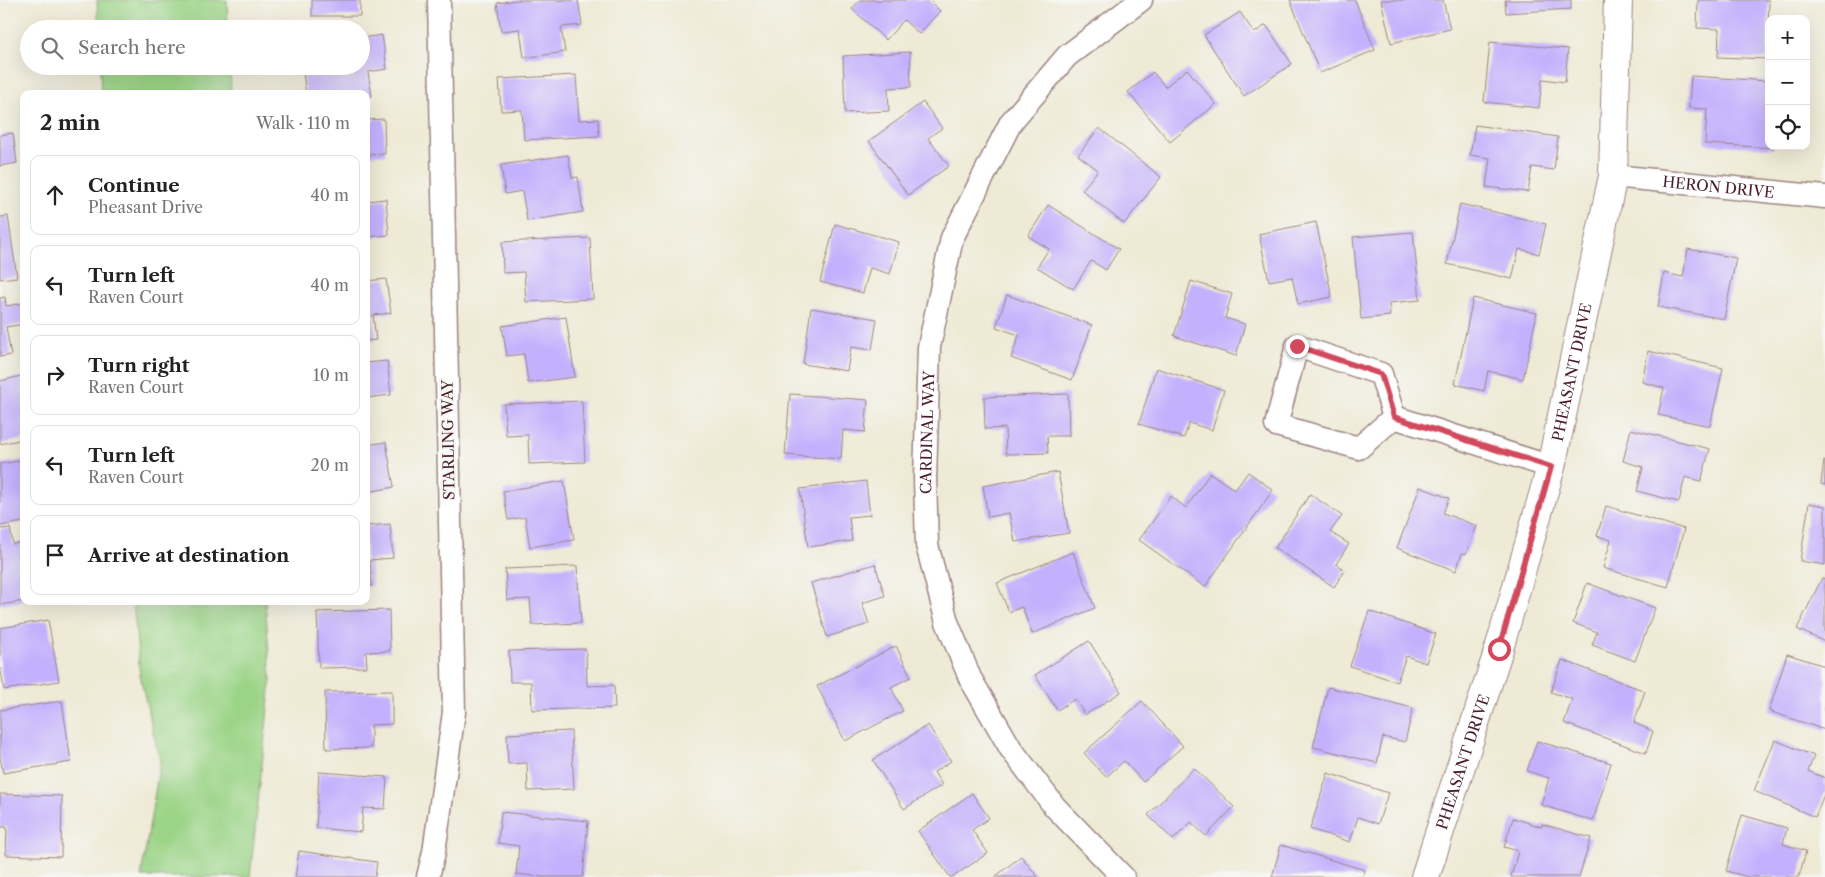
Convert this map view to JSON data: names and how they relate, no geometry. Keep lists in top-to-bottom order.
{
  "streets": {
    "street": [
      "HERON DRIVE",
      "PHEASANT DRIVE",
      "CARDINAL WAY",
      "STARLING WAY"
    ]
  },
  "crossings": [
    ["HERON DRIVE", "PHEASANT DRIVE"]
  ],
  "page": {
    "map_buttons": ["+", "−"],
    "search": "Search here",
    "heading": ["2 min", "Walk · 110 m"],
    "list": [
      ["Continue", "Pheasant Drive", "40 m"],
      ["Turn left", "Raven Court", "40 m"],
      ["Turn right", "Raven Court", "10 m"],
      ["Turn left", "Raven Court", "20 m"],
      "Arrive at destination"
    ]
  }
}
